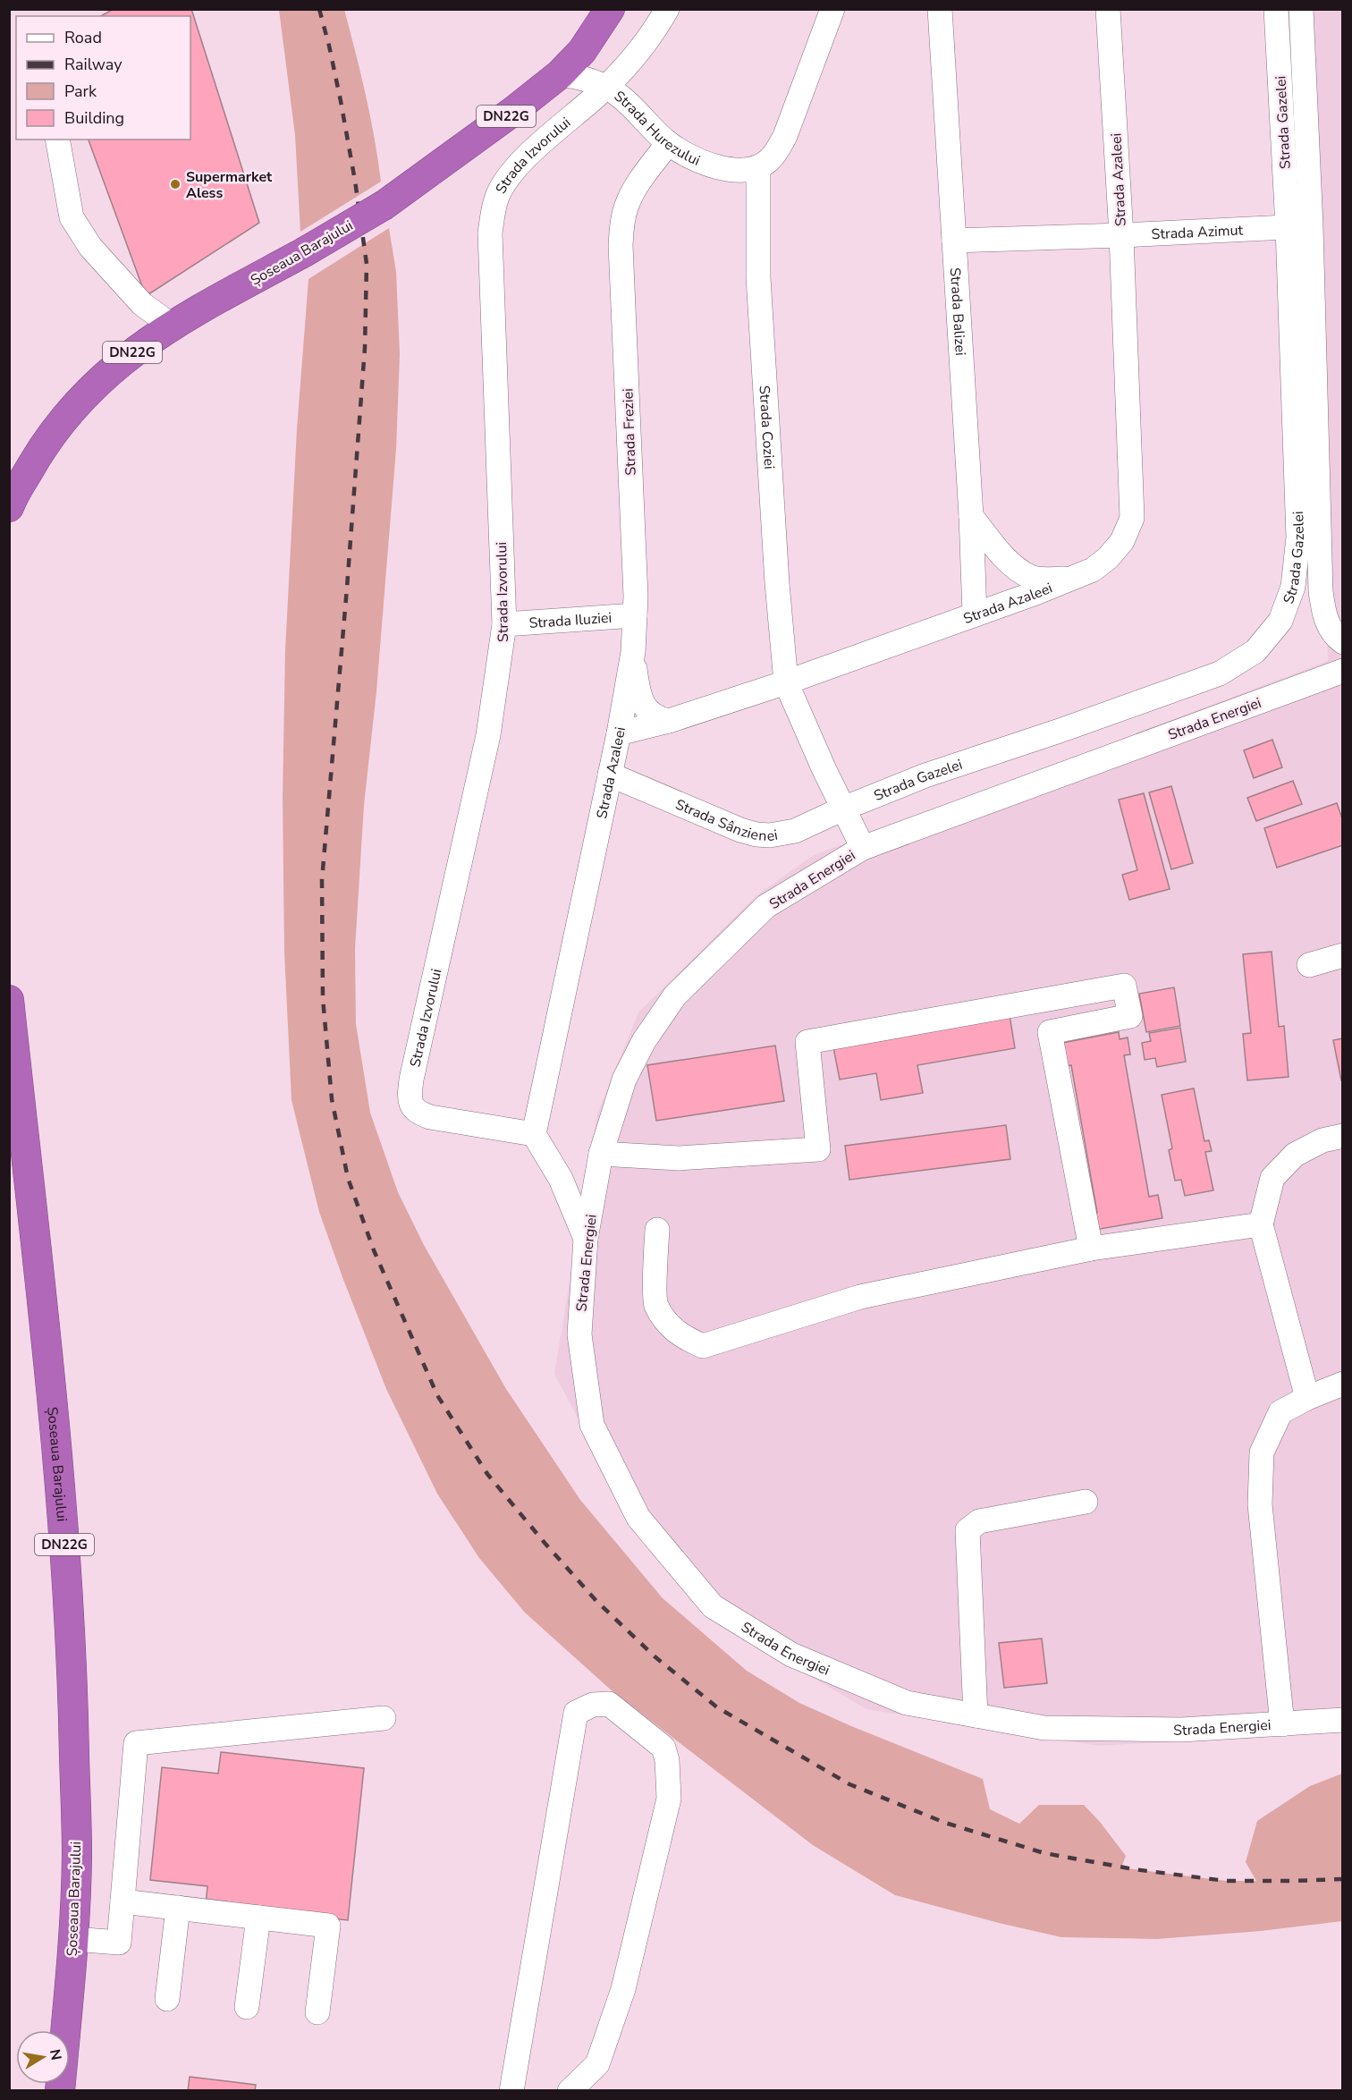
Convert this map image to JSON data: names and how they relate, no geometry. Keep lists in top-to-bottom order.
{
  "streets": {
    "highway": ["DN22G", "Șoseaua Barajului"],
    "street": [
      "Strada Gazelei",
      "Strada Hurezului",
      "Strada Izvorului",
      "Strada Azaleei",
      "Strada Azimut",
      "Strada Balizei",
      "Strada Coziei",
      "Strada Freziei",
      "Strada Iluziei",
      "Strada Energiei",
      "Strada Sânzienei"
    ]
  },
  "crossings": [
    ["Strada Gazelei", "Strada Azimut"],
    ["Strada Gazelei", "Strada Coziei"],
    ["Strada Gazelei", "Strada Sânzienei"],
    ["Strada Hurezului", "Strada Izvorului"],
    ["Strada Hurezului", "Șoseaua Barajului"],
    ["Strada Hurezului", "Strada Coziei"],
    ["Strada Hurezului", "Strada Freziei"],
    ["Strada Izvorului", "Strada Azaleei"],
    ["Strada Izvorului", "Strada Iluziei"],
    ["Strada Azaleei", "Strada Azimut"],
    ["Strada Azaleei", "Strada Balizei"],
    ["Strada Azaleei", "Strada Coziei"],
    ["Strada Azaleei", "Strada Freziei"],
    ["Strada Azaleei", "Strada Sânzienei"],
    ["Strada Azimut", "Strada Balizei"],
    ["Strada Coziei", "Strada Energiei"],
    ["Strada Coziei", "Strada Sânzienei"],
    ["Strada Freziei", "Strada Iluziei"]
  ],
  "places": ["Supermarket Aless"],
  "legend": [
    "Road",
    "Railway",
    "Park",
    "Building"
  ],
  "north": "right"
}
